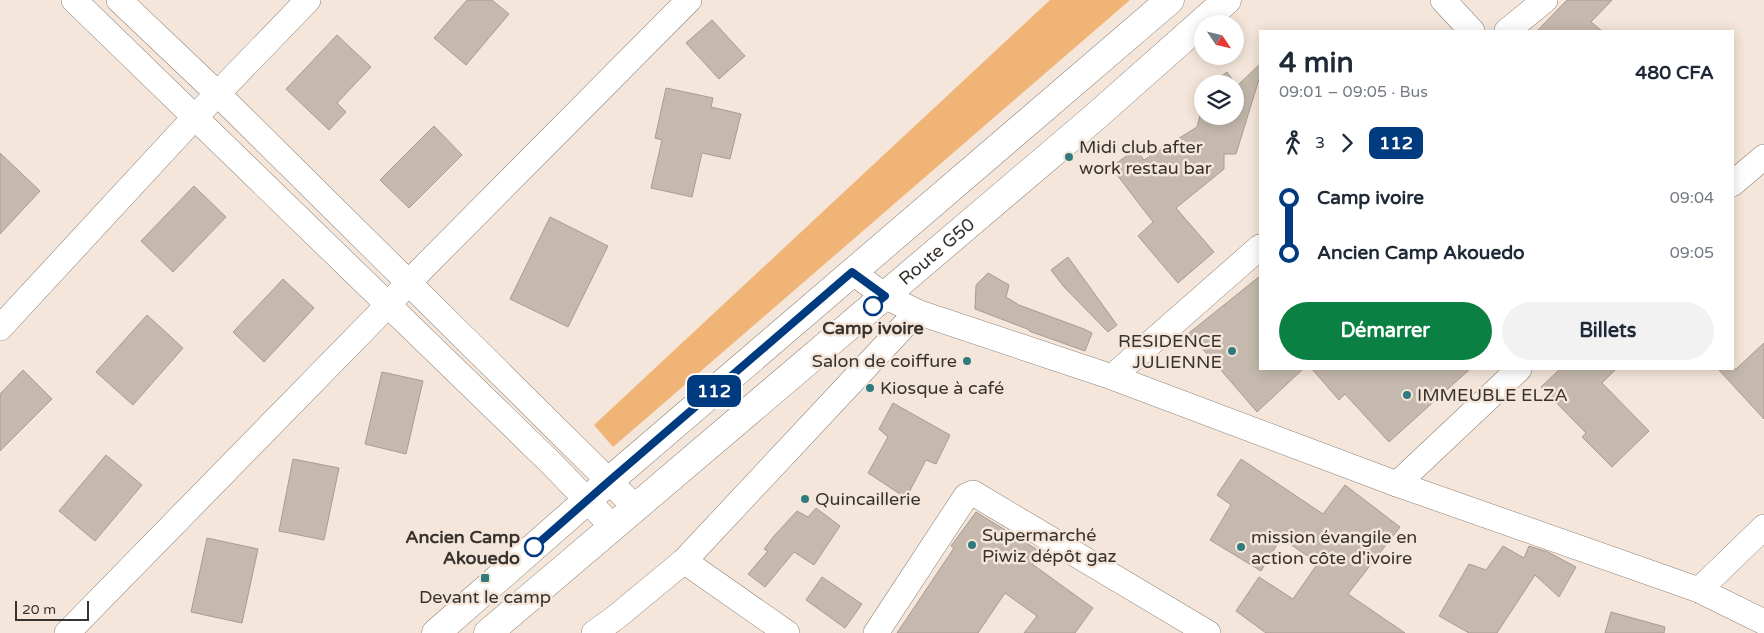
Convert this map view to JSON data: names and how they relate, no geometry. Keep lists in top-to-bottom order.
{
  "streets": {
    "street": ["Route G50"]
  },
  "places": {
    "other": [
      "Midi club after work restau bar",
      "Camp ivoire",
      "RESIDENCE JULIENNE",
      "Salon de coiffure",
      "Kiosque à café",
      "IMMEUBLE ELZA",
      "Quincaillerie",
      "Supermarché Piwiz dépôt gaz",
      "Ancien Camp Akouedo",
      "mission évangile en action côte d'ivoire"
    ],
    "transit": ["Devant le camp"]
  },
  "lines": ["bus line 112"],
  "scale_bar": "20 m",
  "north": "bottom right",
  "page": {
    "on_map": "112",
    "heading": ["4 min", "09:01 – 09:05 · Bus", "480 CFA"],
    "legs": ["3", "112"],
    "list": [
      {
        "name": "Camp ivoire",
        "value": "09:04"
      },
      {
        "name": "Ancien Camp Akouedo",
        "value": "09:05"
      }
    ],
    "buttons": ["Démarrer", "Billets"],
    "scale": "20 m"
  }
}
